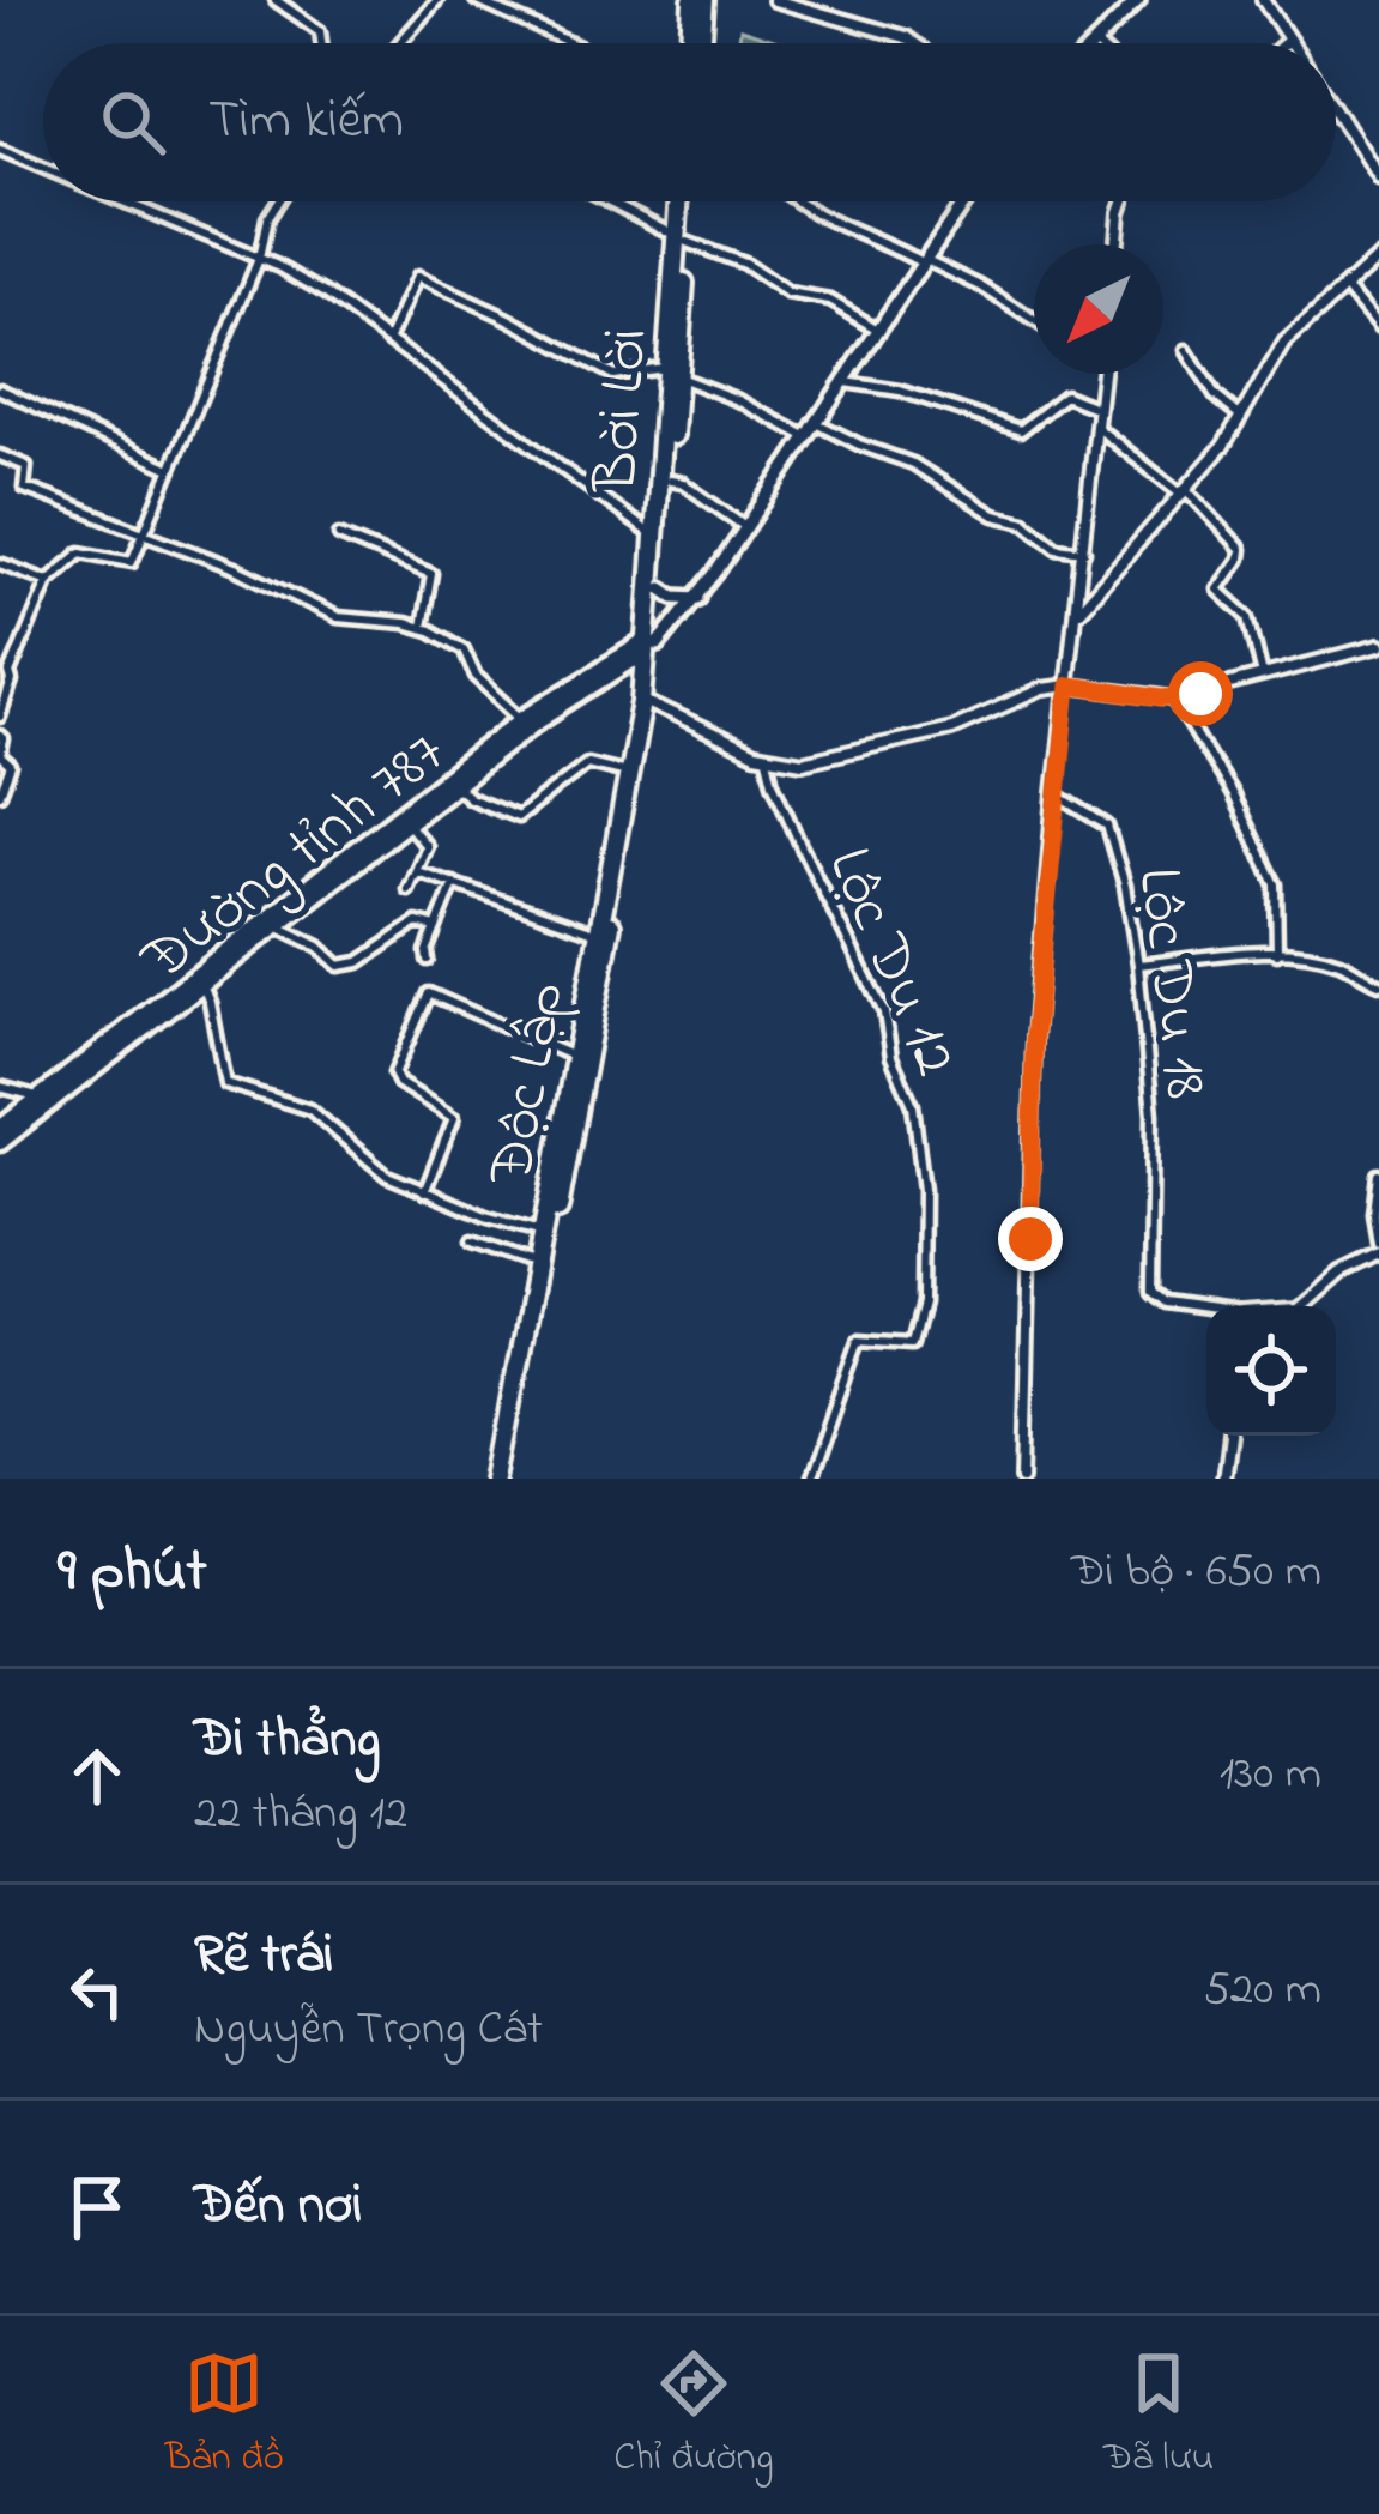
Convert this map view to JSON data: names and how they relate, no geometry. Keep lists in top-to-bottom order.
{
  "streets": {
    "highway": ["Bời Lời", "Độc Lập"],
    "main road": ["Đường tỉnh 787"],
    "street": ["Lộc Du 12", "Lộc Du 18"]
  },
  "crossings": [
    ["Bời Lời", "Đường tỉnh 787"]
  ],
  "north": "bottom left",
  "page": {
    "search": "Tìm kiếm",
    "heading": ["9 phút", "Đi bộ · 650 m"],
    "list": [
      ["Đi thẳng", "22 tháng 12", "130 m"],
      ["Rẽ trái", "Nguyễn Trọng Cát", "520 m"],
      "Đến nơi"
    ],
    "nav": ["Bản đồ", "Chỉ đường", "Đã lưu"]
  }
}
